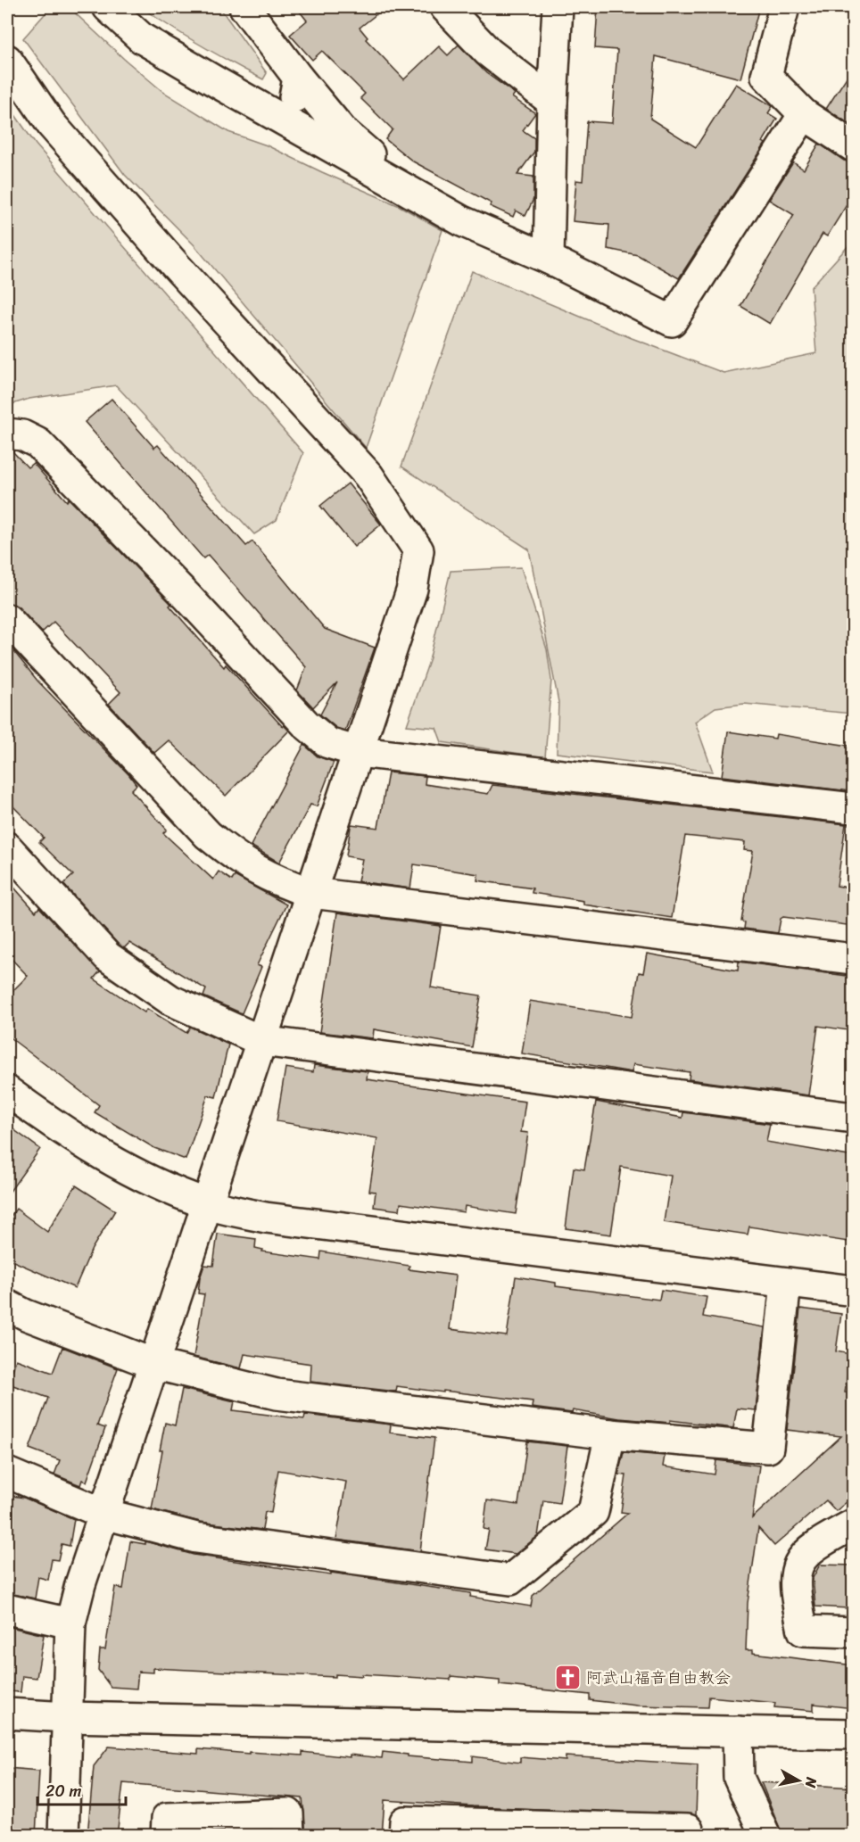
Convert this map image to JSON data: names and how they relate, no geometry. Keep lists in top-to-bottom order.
{
  "places": {
    "church": ["阿武山福音自由教会"]
  },
  "scale_bar": "20 m",
  "north": "right"
}
